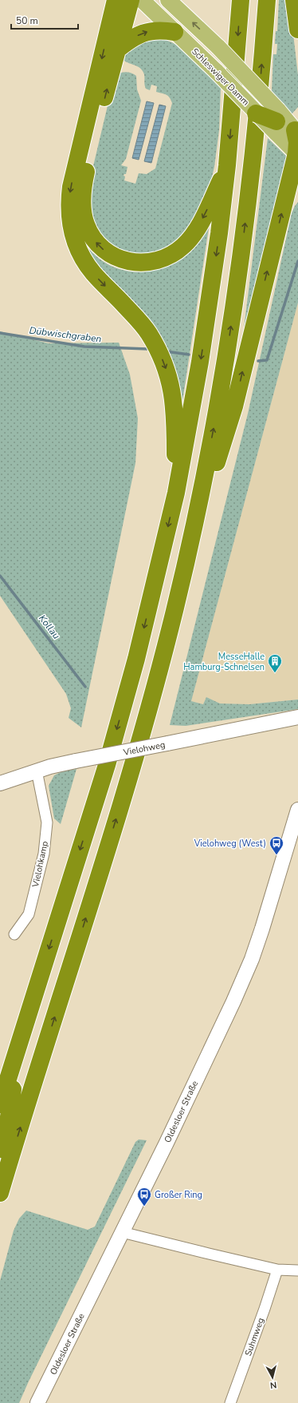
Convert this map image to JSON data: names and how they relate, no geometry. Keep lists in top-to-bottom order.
{
  "streets": {
    "main road": ["Schleswiger Damm", "Vielohweg", "Oldesloer Straße"],
    "street": ["Vielohkamp", "Suhmweg"]
  },
  "crossings": [
    ["Vielohweg", "Vielohkamp"]
  ],
  "water": ["Dübwischgraben", "Kollau"],
  "places": {
    "building": ["MesseHalle Hamburg-Schnelsen"],
    "bus stop": ["Vielohweg (West)", "Großer Ring"]
  },
  "scale_bar": "50 m",
  "north": "bottom"
}
